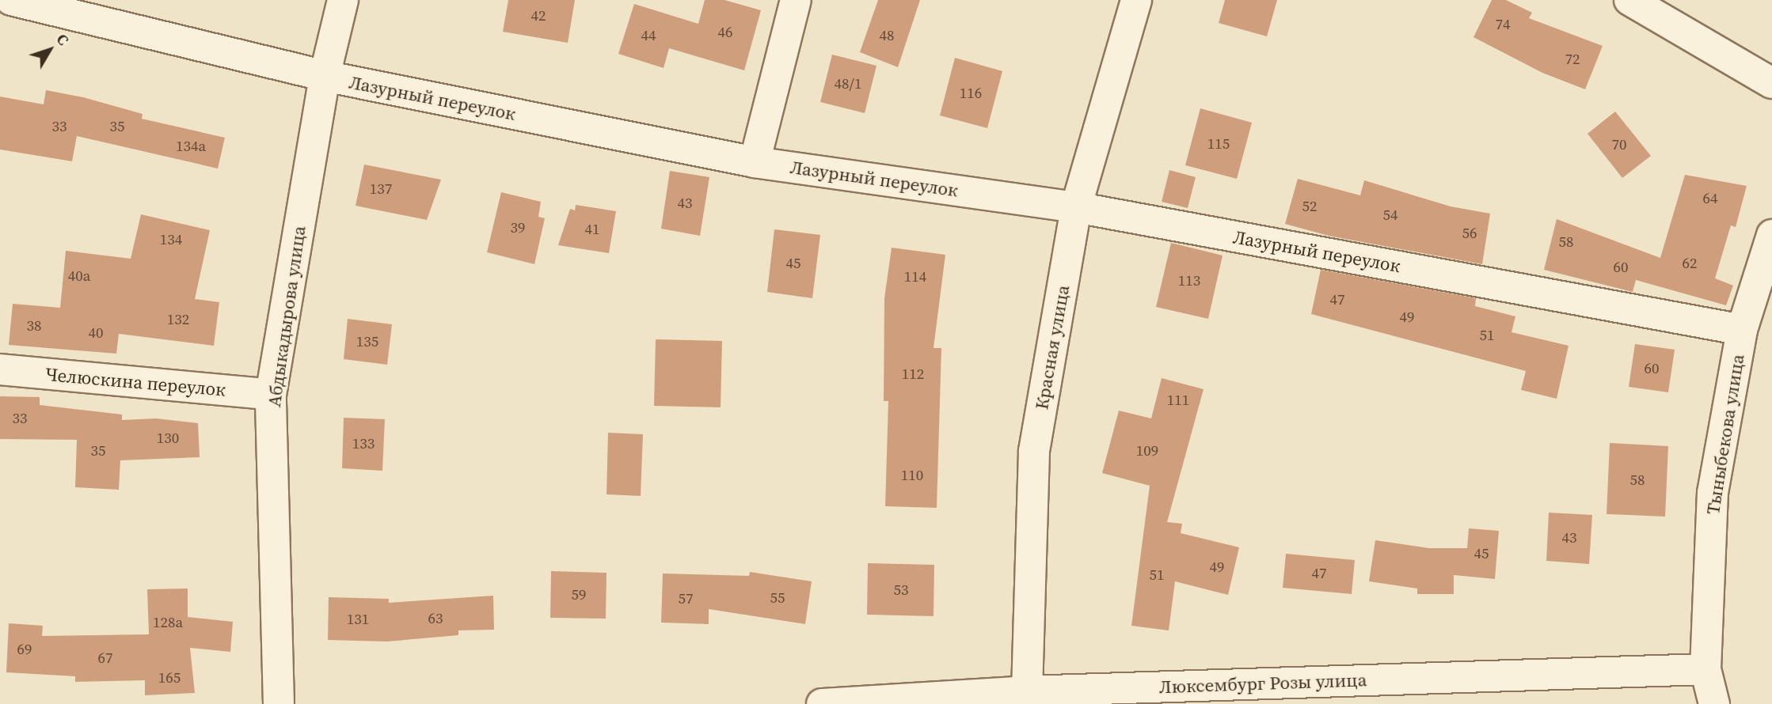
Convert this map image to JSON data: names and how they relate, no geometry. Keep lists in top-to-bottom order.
{
  "streets": {
    "street": [
      "Лазурный переулок",
      "Абдыкадырова улица",
      "Красная улица",
      "Челюскина переулок",
      "Тыныбекова улица",
      "Люксембург Розы улица"
    ]
  },
  "crossings": [
    ["Лазурный переулок", "Абдыкадырова улица"],
    ["Лазурный переулок", "Красная улица"],
    ["Лазурный переулок", "Тыныбекова улица"],
    ["Абдыкадырова улица", "Челюскина переулок"],
    ["Красная улица", "Люксембург Розы улица"],
    ["Тыныбекова улица", "Люксембург Розы улица"]
  ],
  "house_numbers": [
    "42",
    "74",
    "46",
    "44",
    "48",
    "72",
    "48/1",
    "116",
    "33",
    "35",
    "115",
    "70",
    "134a",
    "137",
    "64",
    "43",
    "52",
    "54",
    "39",
    "41",
    "56",
    "134",
    "58",
    "45",
    "62",
    "60",
    "40a",
    "114",
    "113",
    "47",
    "49",
    "132",
    "38",
    "40",
    "51",
    "135",
    "60",
    "112",
    "111",
    "33",
    "130",
    "133",
    "35",
    "109",
    "110",
    "58",
    "43",
    "45",
    "49",
    "47",
    "51",
    "53",
    "59",
    "55",
    "57",
    "63",
    "131",
    "128a",
    "69",
    "67",
    "165"
  ],
  "north": "top right"
}
